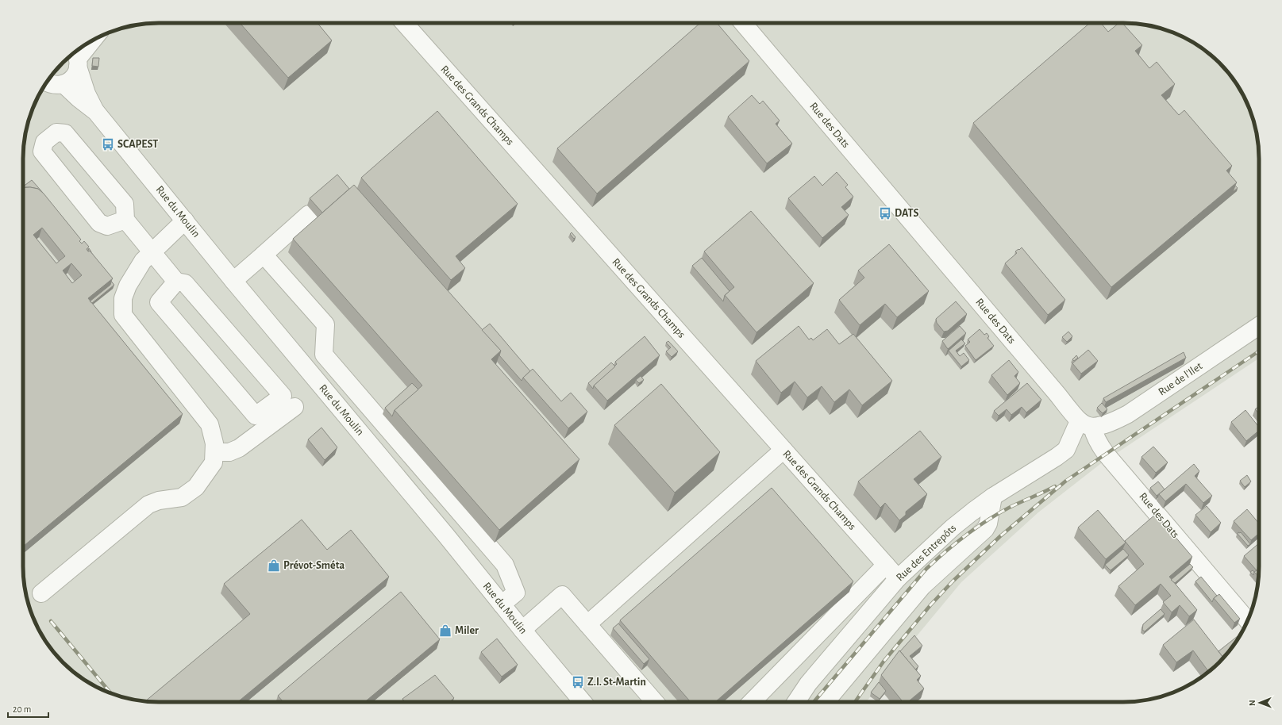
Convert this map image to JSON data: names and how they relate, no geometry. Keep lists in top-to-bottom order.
{
  "streets": {
    "street": [
      "Rue des Grands Champs",
      "Rue des Dats",
      "Rue du Moulin",
      "Rue de l'Ilet",
      "Rue des Entrepôts"
    ]
  },
  "crossings": [
    ["Rue des Grands Champs", "Rue des Entrepôts"],
    ["Rue des Dats", "Rue de l'Ilet"],
    ["Rue des Dats", "Rue des Entrepôts"],
    ["Rue de l'Ilet", "Rue des Entrepôts"]
  ],
  "places": {
    "bus stop": ["SCAPEST", "DATS", "Z.I. St-Martin"],
    "shop": ["Prévot-Sméta", "Miler"]
  },
  "scale_bar": "20 m",
  "north": "left"
}
